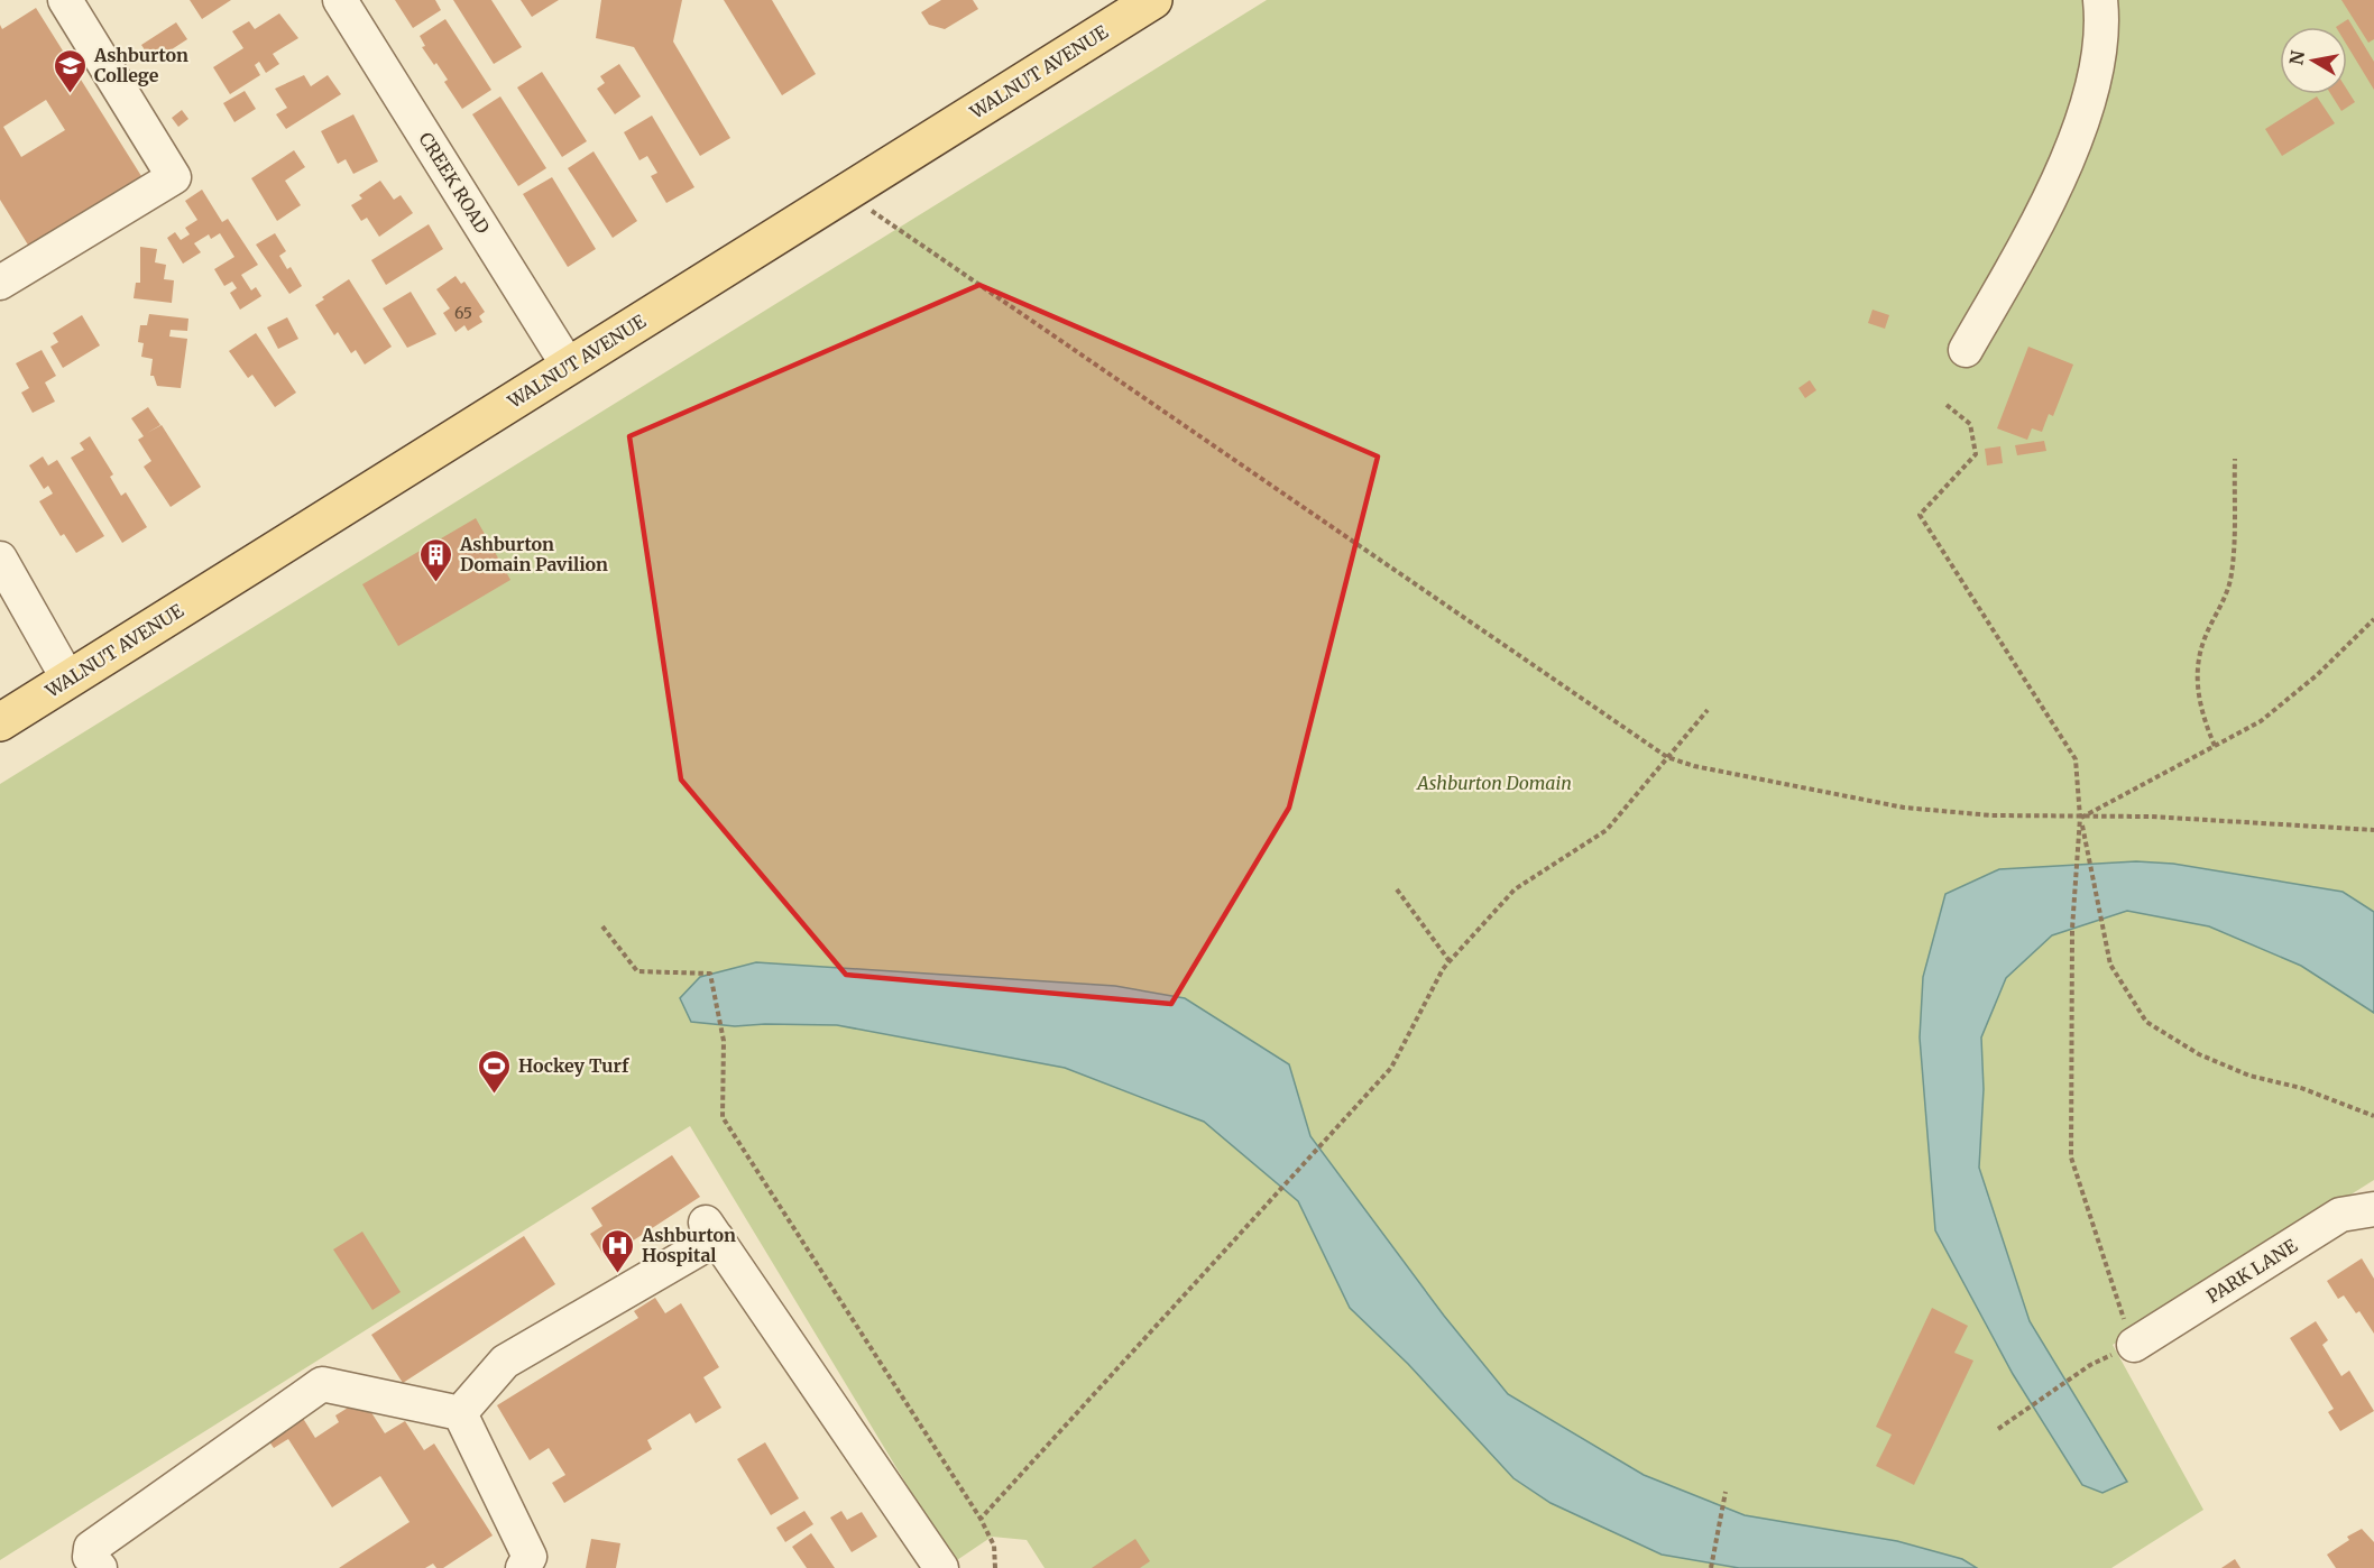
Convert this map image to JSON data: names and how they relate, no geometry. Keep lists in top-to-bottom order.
{
  "streets": {
    "main road": ["WALNUT AVENUE"],
    "street": ["CREEK ROAD", "PARK LANE"]
  },
  "crossings": [
    ["WALNUT AVENUE", "CREEK ROAD"]
  ],
  "parks": ["Ashburton Domain"],
  "places": {
    "school or university": ["Ashburton College"],
    "building": ["Ashburton Domain Pavilion"],
    "sports": ["Hockey Turf"],
    "hospital": ["Ashburton Hospital"]
  },
  "house_numbers": ["65"],
  "north": "left"
}
